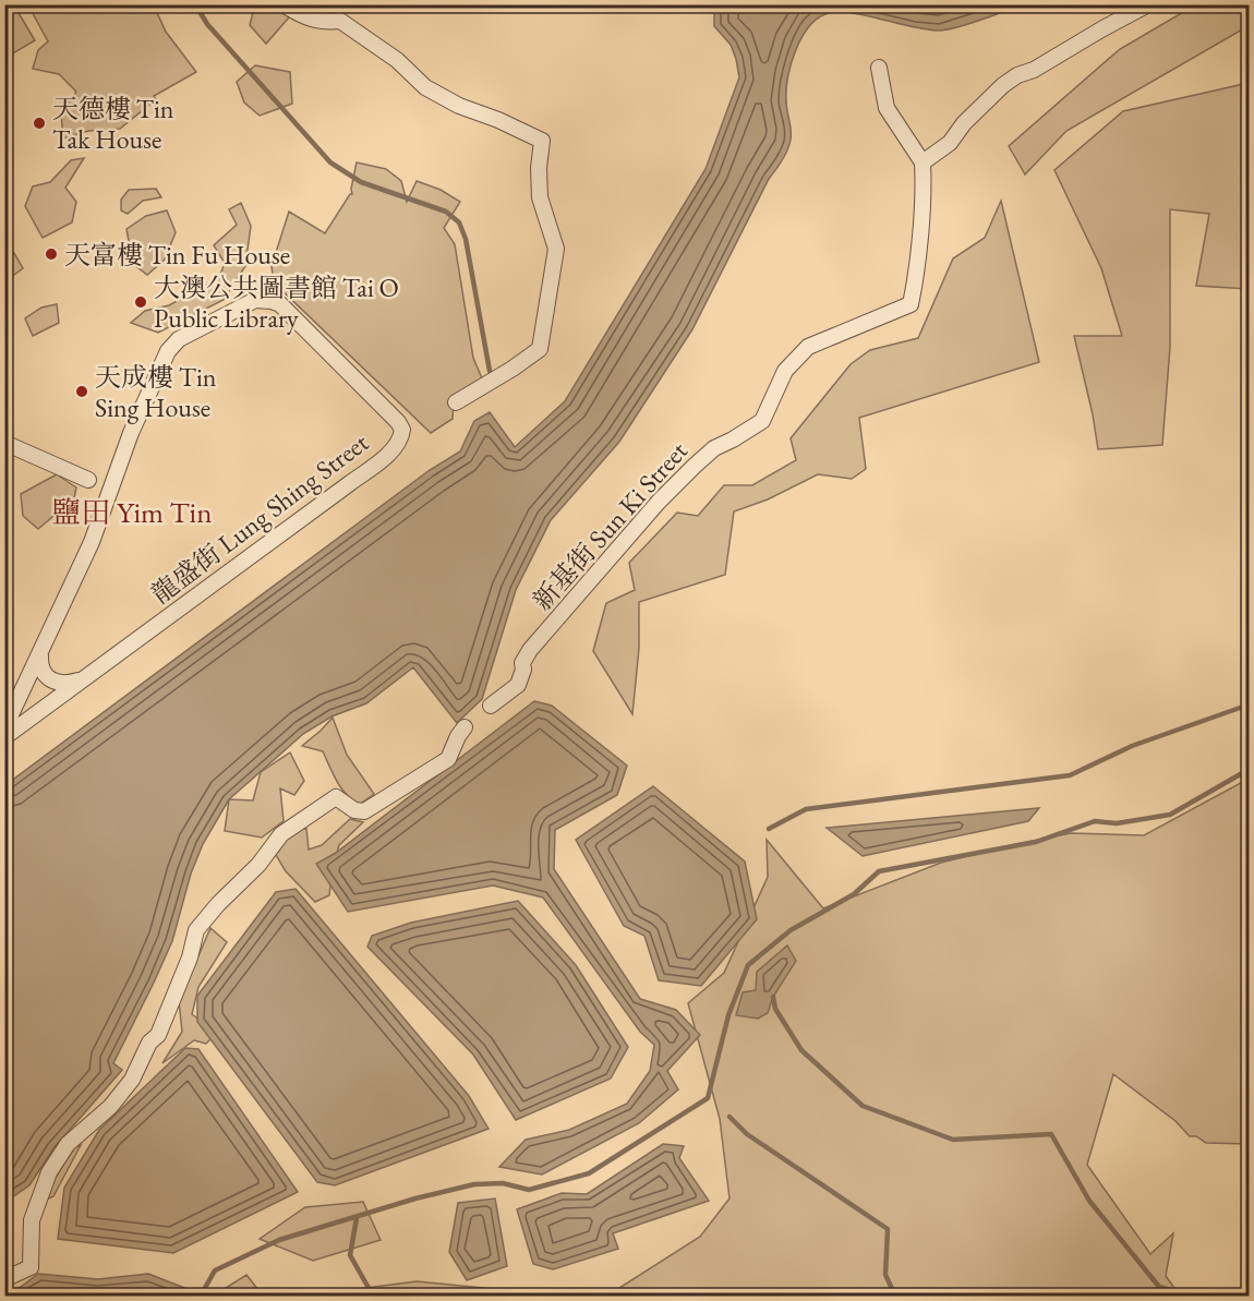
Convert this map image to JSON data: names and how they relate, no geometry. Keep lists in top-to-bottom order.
{
  "streets": {
    "street": ["龍盛街 Lung Shing Street", "新基街 Sun Ki Street"]
  },
  "districts": ["鹽田 Yim Tin"],
  "places": [
    "天德樓 Tin Tak House",
    "天富樓 Tin Fu House",
    "大澳公共圖書館 Tai O Public Library",
    "天成樓 Tin Sing House"
  ]
}
